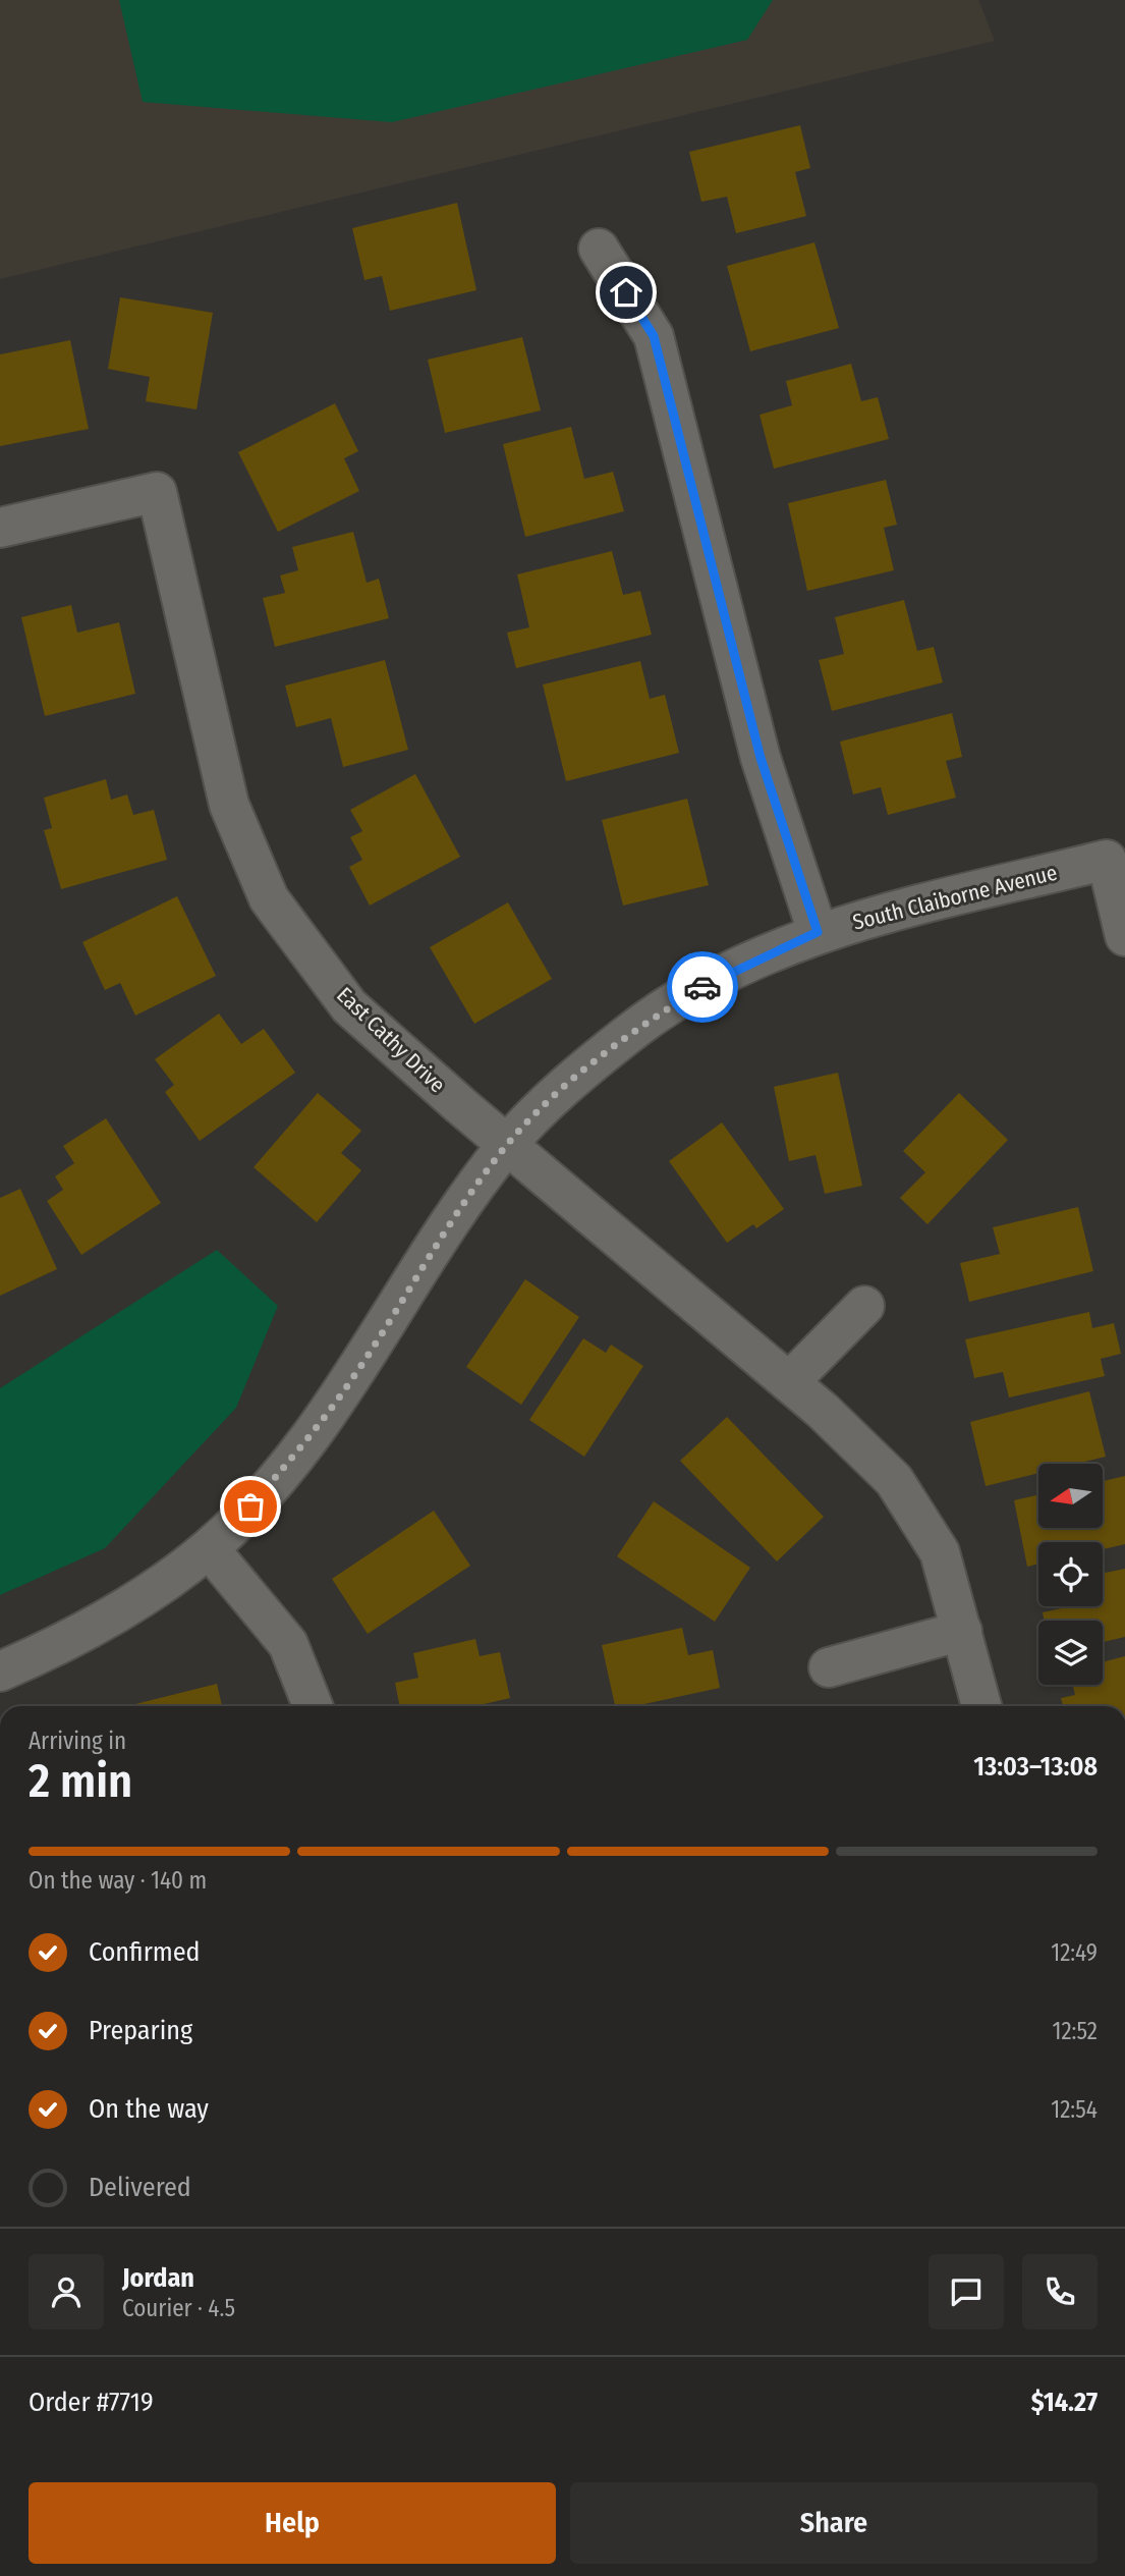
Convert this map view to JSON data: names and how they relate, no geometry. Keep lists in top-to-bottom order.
{
  "streets": {
    "street": ["South Claiborne Avenue", "East Cathy Drive"]
  },
  "crossings": [
    ["South Claiborne Avenue", "East Cathy Drive"]
  ],
  "north": "left",
  "page": {
    "heading": ["2 min", "Arriving in", "13:03–13:08"],
    "panel": [
      "Jordan",
      "Courier · 4.5",
      "Order #7719",
      "$14.27"
    ],
    "bar": "On the way · 140 m",
    "list": [
      ["Confirmed", "12:49"],
      ["Preparing", "12:52"],
      ["On the way", "12:54"],
      "Delivered"
    ],
    "buttons": ["Help", "Share"]
  }
}
